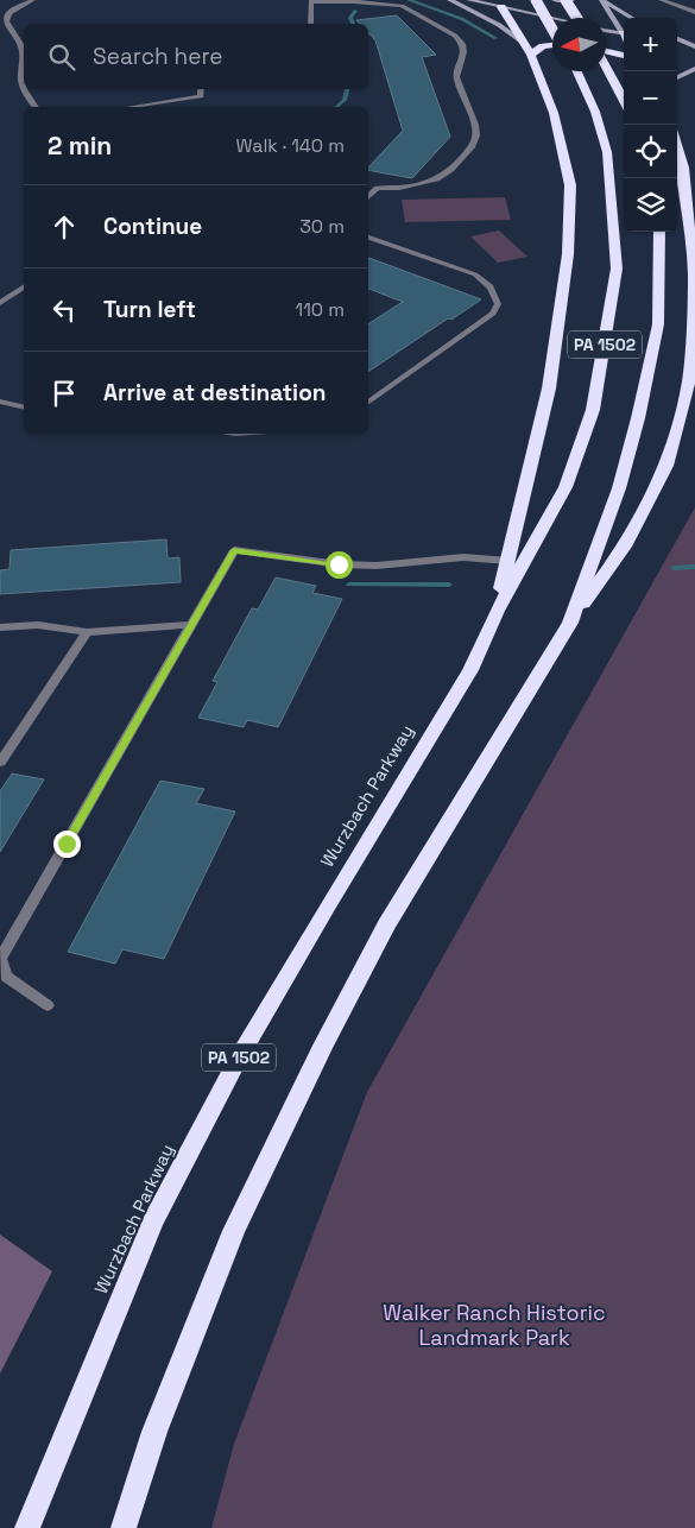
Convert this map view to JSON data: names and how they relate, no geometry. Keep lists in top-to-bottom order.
{
  "streets": {
    "highway": ["PA 1502", "Wurzbach Parkway"]
  },
  "parks": ["Walker Ranch Historic Landmark Park"],
  "north": "left",
  "page": {
    "map_buttons": ["+", "−"],
    "search": "Search here",
    "heading": ["2 min", "Walk · 140 m"],
    "list": [
      ["Continue", "30 m"],
      ["Turn left", "110 m"],
      "Arrive at destination"
    ]
  }
}
